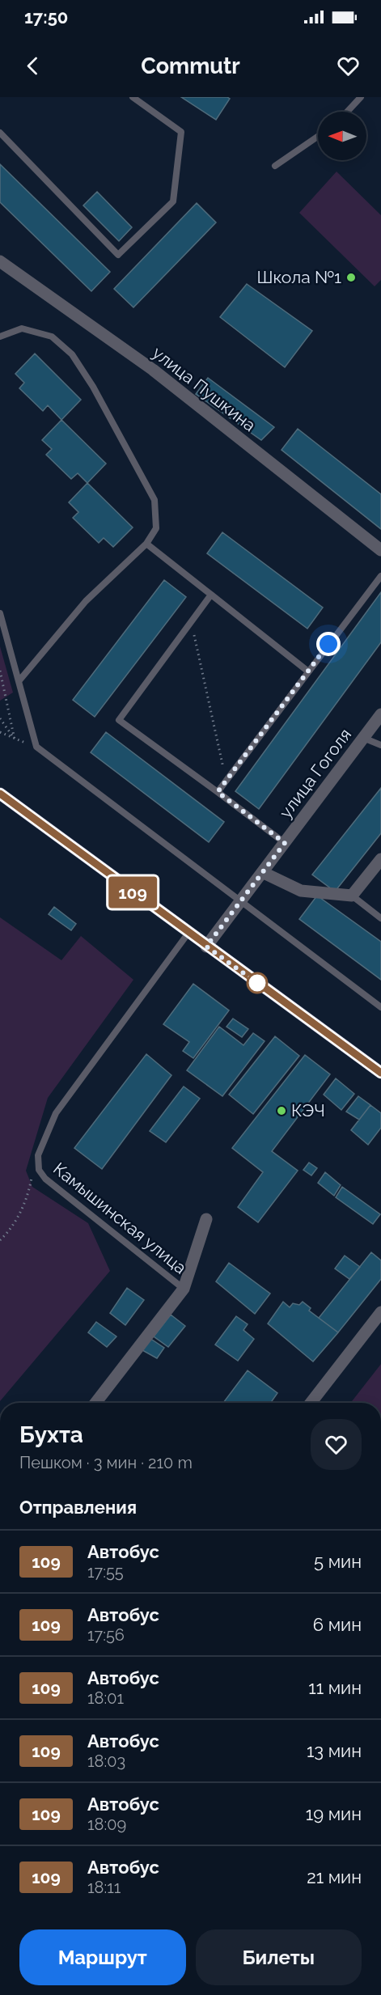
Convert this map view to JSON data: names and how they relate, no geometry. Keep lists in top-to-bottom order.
{
  "streets": {
    "street": ["улица Пушкина", "улица Гоголя"],
    "lane": ["Камышинская улица"]
  },
  "places": ["Школа №1", "КЭЧ"],
  "lines": ["bus line 109"],
  "north": "left",
  "page": {
    "status": "17:50",
    "header": "Commutr",
    "on_map": "109",
    "heading": [
      ["Бухта", "Пешком · 3 мин · 210 m"],
      "Отправления"
    ],
    "list": [
      {
        "mark": "109",
        "name": "Автобус",
        "note": "17:55",
        "value": "5 мин"
      },
      {
        "mark": "109",
        "name": "Автобус",
        "note": "17:56",
        "value": "6 мин"
      },
      {
        "mark": "109",
        "name": "Автобус",
        "note": "18:01",
        "value": "11 мин"
      },
      {
        "mark": "109",
        "name": "Автобус",
        "note": "18:03",
        "value": "13 мин"
      },
      {
        "mark": "109",
        "name": "Автобус",
        "note": "18:09",
        "value": "19 мин"
      },
      {
        "mark": "109",
        "name": "Автобус",
        "note": "18:11",
        "value": "21 мин"
      }
    ],
    "buttons": ["Маршрут", "Билеты"]
  }
}
